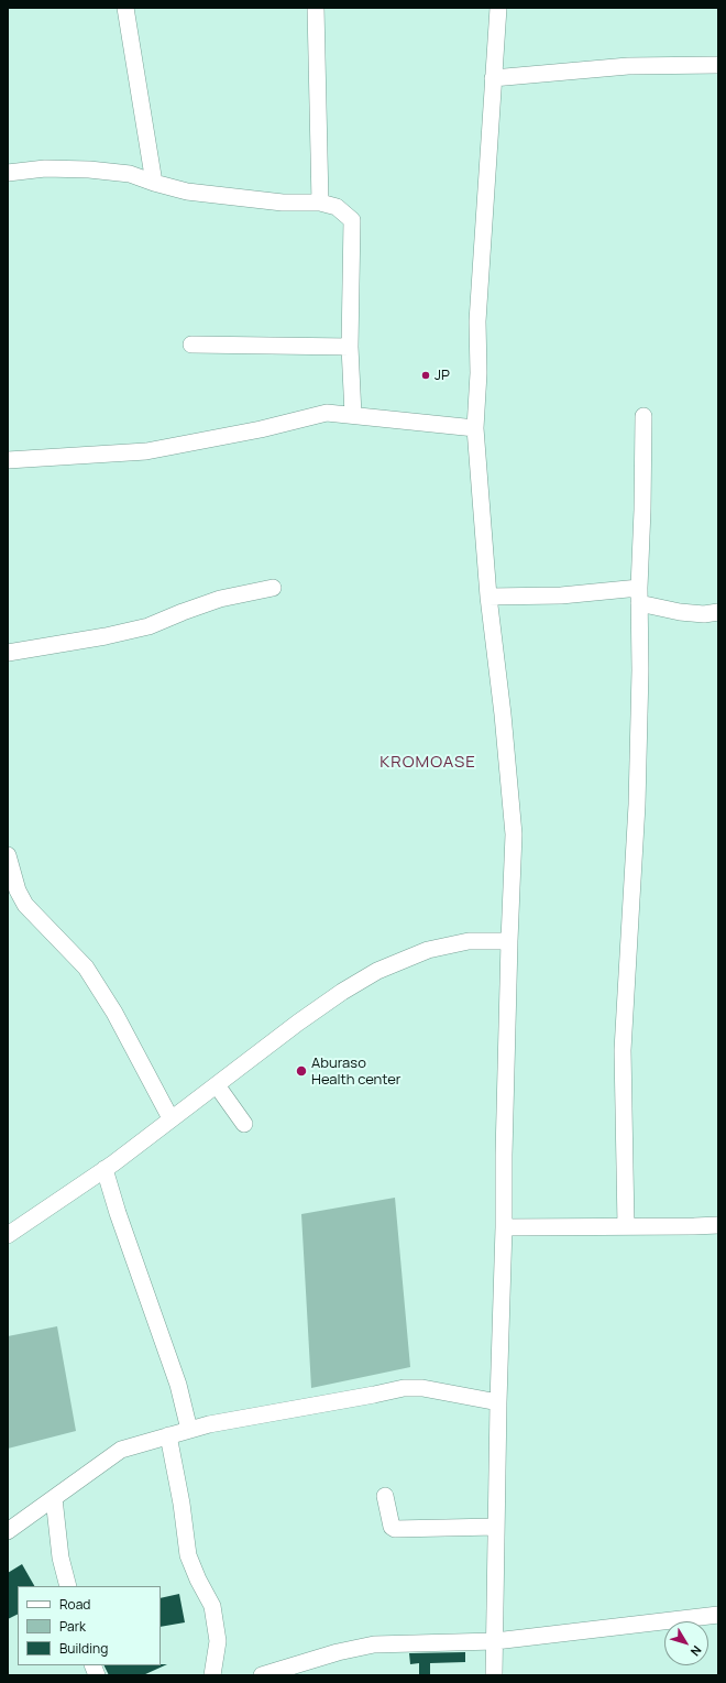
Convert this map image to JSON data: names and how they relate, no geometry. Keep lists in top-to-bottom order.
{
  "districts": ["KROMOASE"],
  "places": ["JP", "Aburaso Health center"],
  "legend": ["Road", "Park", "Building"],
  "north": "bottom right"
}
